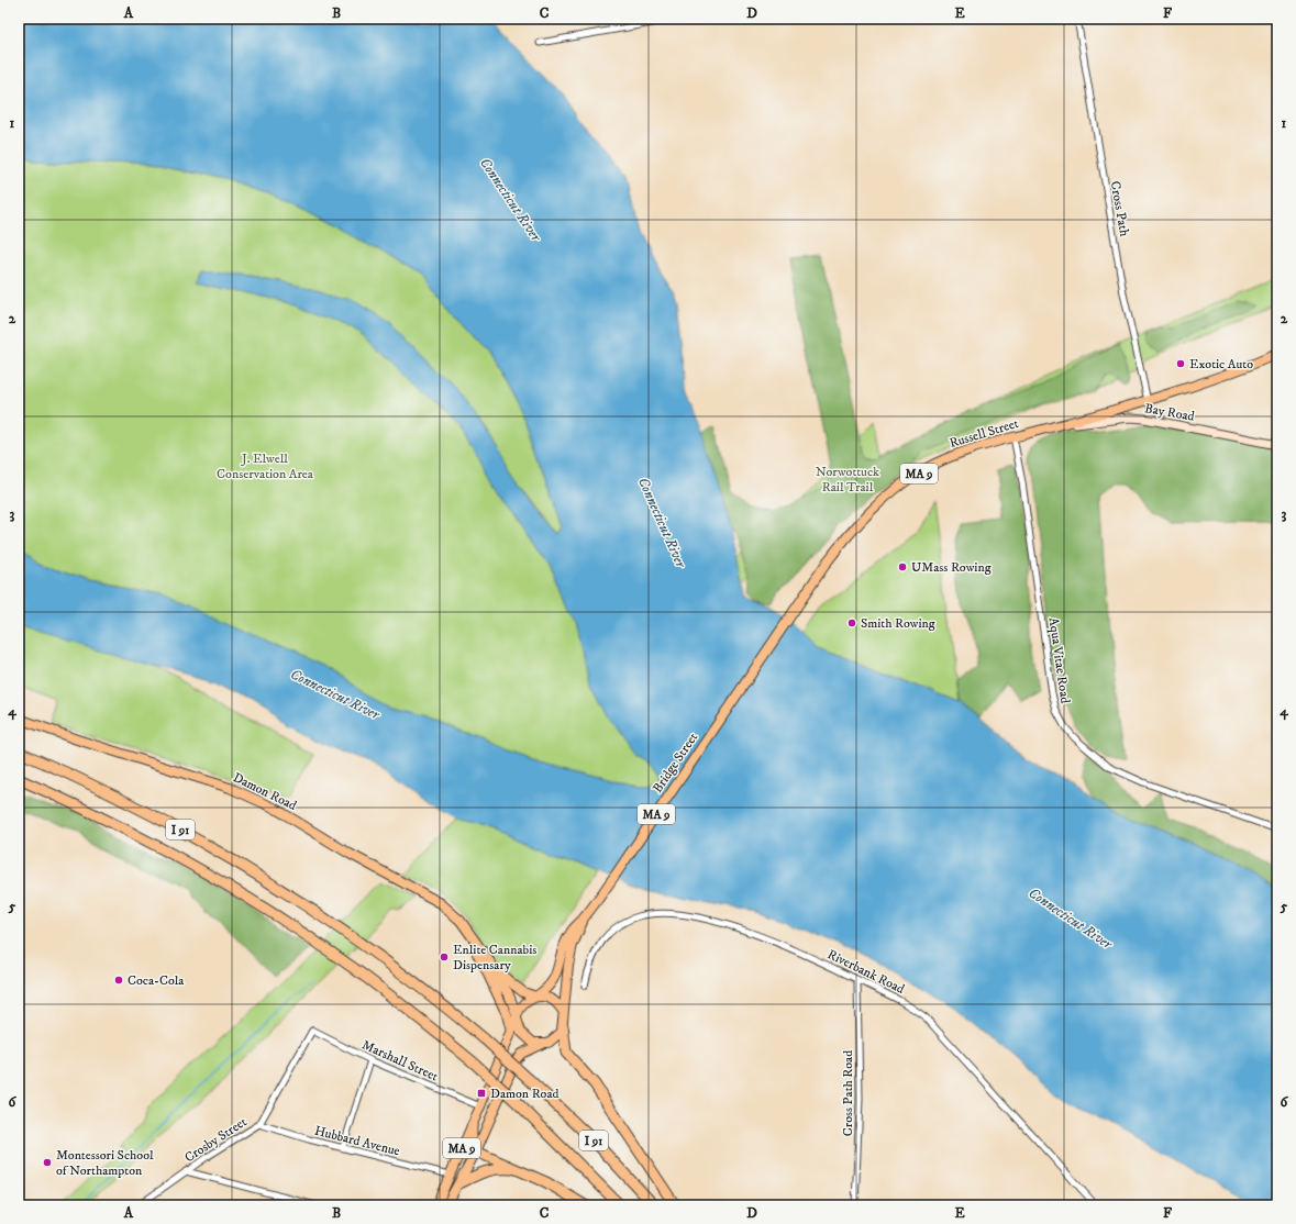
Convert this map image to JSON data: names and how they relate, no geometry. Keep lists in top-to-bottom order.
{
  "streets": {
    "highway": ["I 91"],
    "main road": [
      "Bay Road",
      "Russell Street",
      "MA 9",
      "Bridge Street",
      "Damon Road"
    ],
    "street": [
      "Cross Path",
      "Aqua Vitae Road",
      "Riverbank Road",
      "Marshall Street",
      "Cross Path Road",
      "Crosby Street",
      "Hubbard Avenue"
    ]
  },
  "crossings": [
    ["Cross Path", "Russell Street"],
    ["Bay Road", "Russell Street"],
    ["Russell Street", "Aqua Vitae Road"],
    ["Russell Street", "Bridge Street"],
    ["MA 9", "Bridge Street"],
    ["MA 9", "Damon Road"],
    ["MA 9", "Marshall Street"],
    ["MA 9", "Hubbard Avenue"],
    ["Bridge Street", "Damon Road"],
    ["Riverbank Road", "Cross Path Road"],
    ["Marshall Street", "Crosby Street"],
    ["Crosby Street", "Hubbard Avenue"]
  ],
  "water": ["Connecticut River"],
  "parks": ["J. Elwell Conservation Area", "Norwottuck Rail Trail"],
  "places": {
    "other": [
      "Exotic Auto",
      "UMass Rowing",
      "Smith Rowing",
      "Enlite Cannabis Dispensary",
      "Coca-Cola",
      "Montessori School of Northampton"
    ],
    "transit": ["Damon Road"]
  },
  "grid": {
    "columns": [
      "A",
      "B",
      "C",
      "D",
      "E",
      "F"
    ],
    "rows": [
      "1",
      "2",
      "3",
      "4",
      "5",
      "6"
    ]
  }
}
